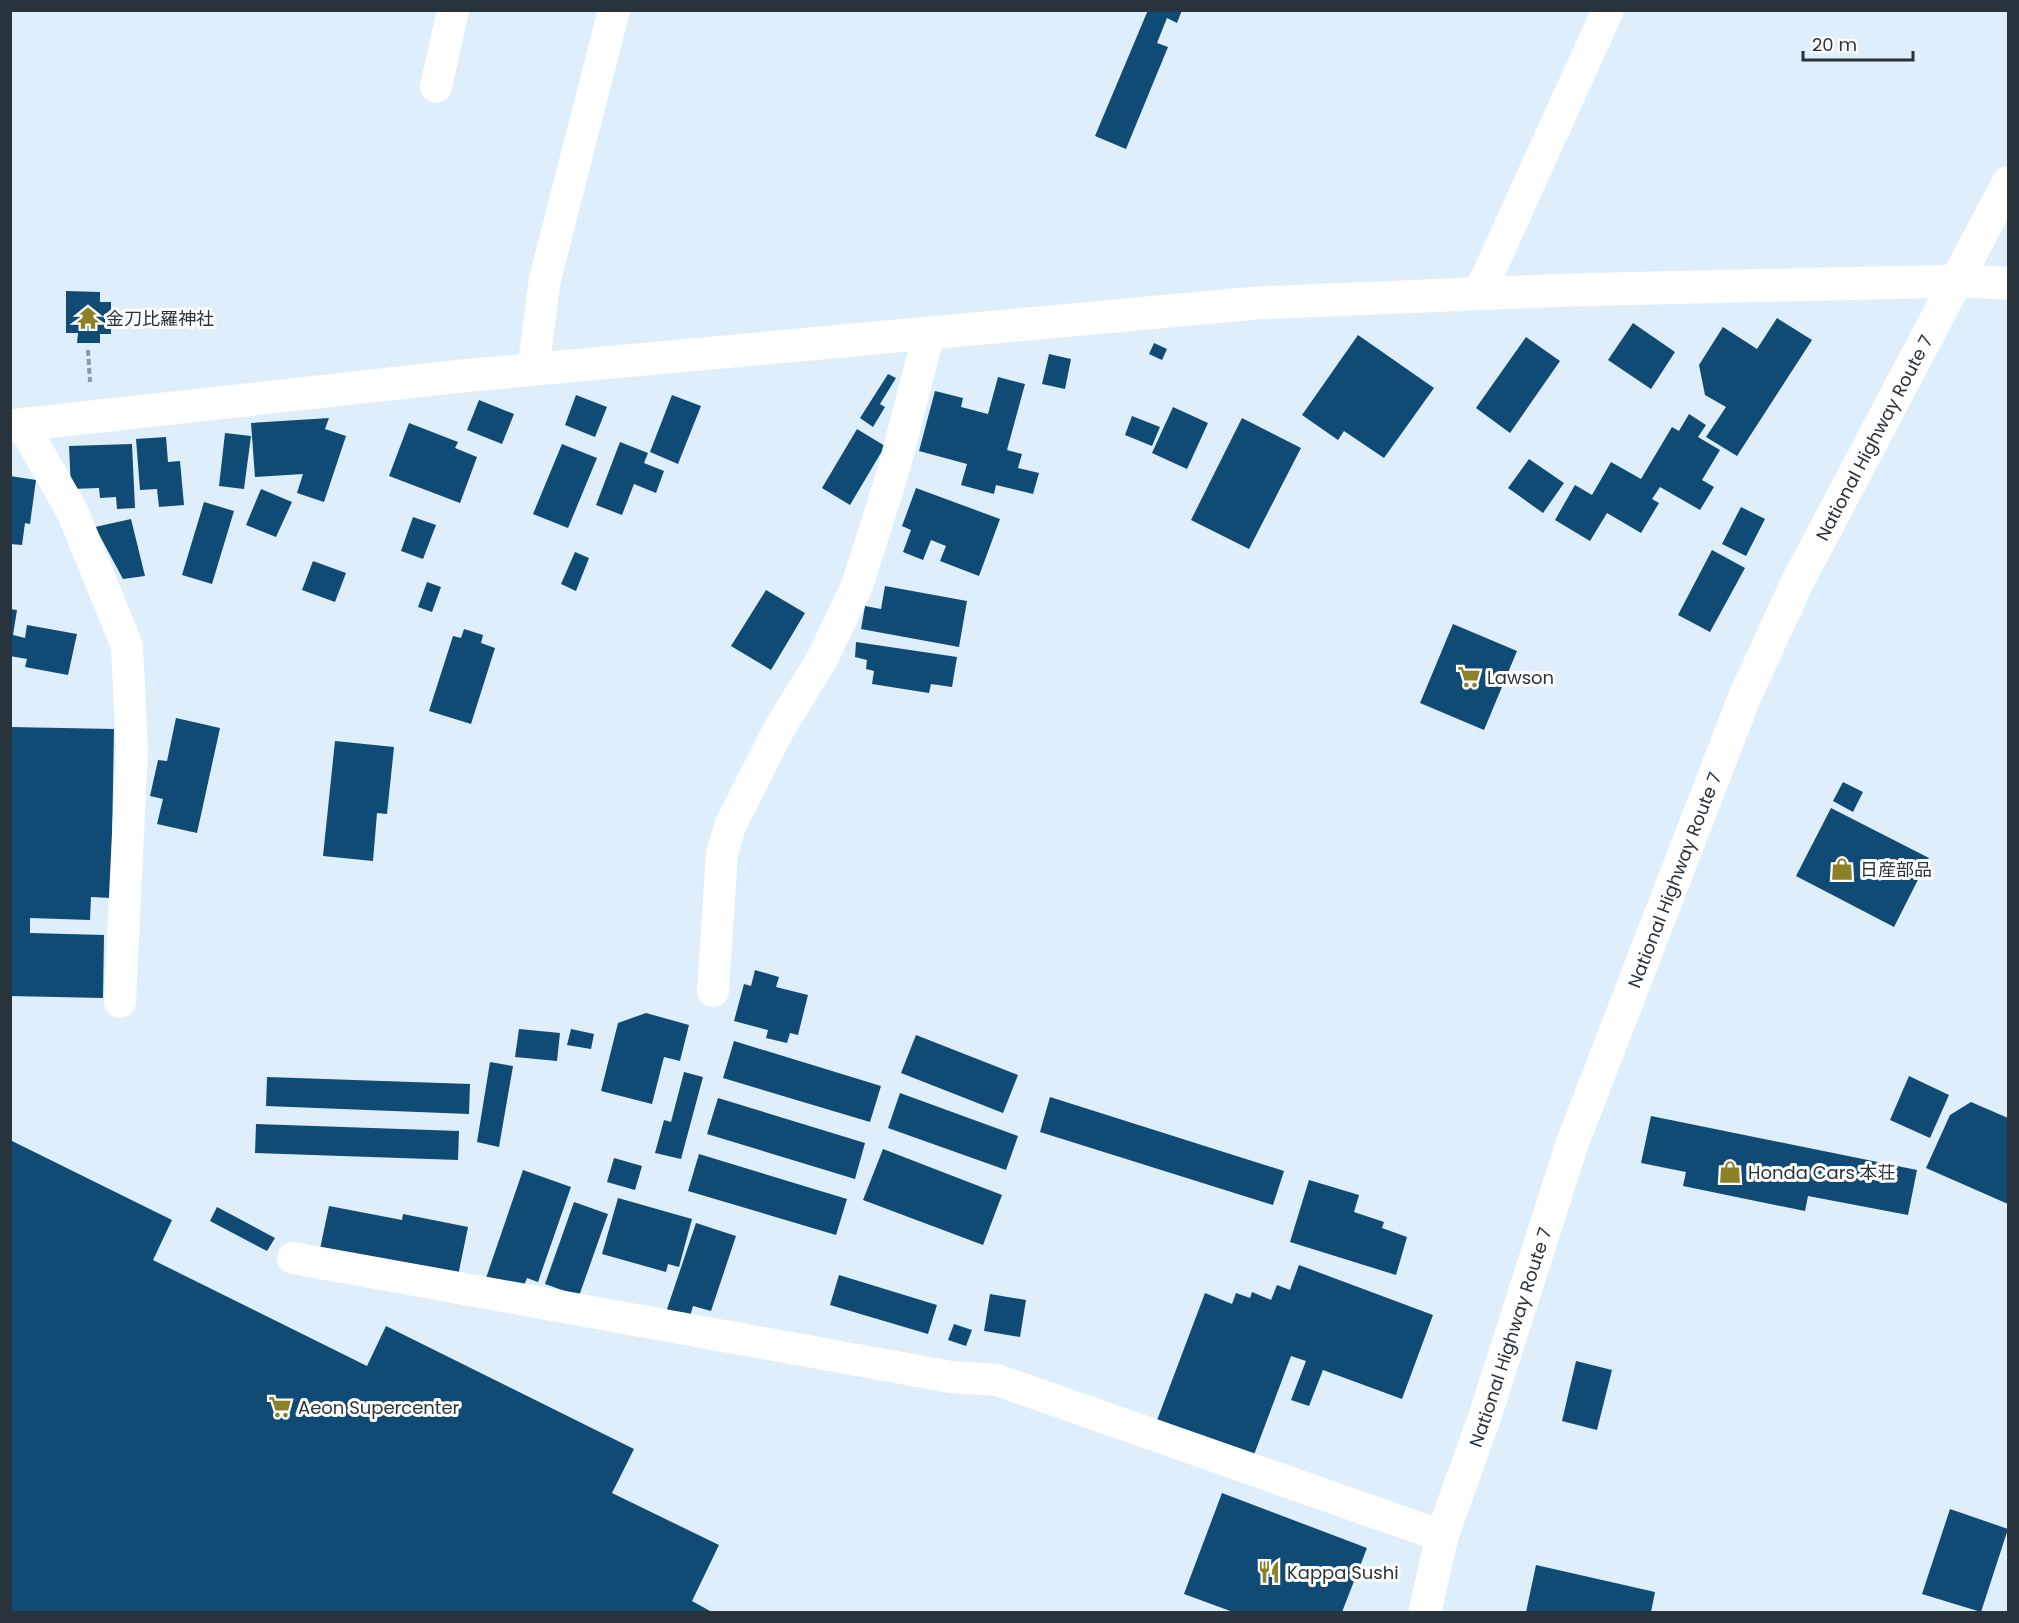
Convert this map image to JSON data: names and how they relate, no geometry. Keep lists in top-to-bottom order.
{
  "streets": {
    "main road": ["National Highway Route 7"]
  },
  "places": {
    "temple": ["金刀比羅神社"],
    "supermarket": ["Lawson", "Aeon Supercenter"],
    "shop": ["日産部品", "Honda Cars 本荘"],
    "restaurant": ["Kappa Sushi"]
  },
  "scale_bar": "20 m"
}
